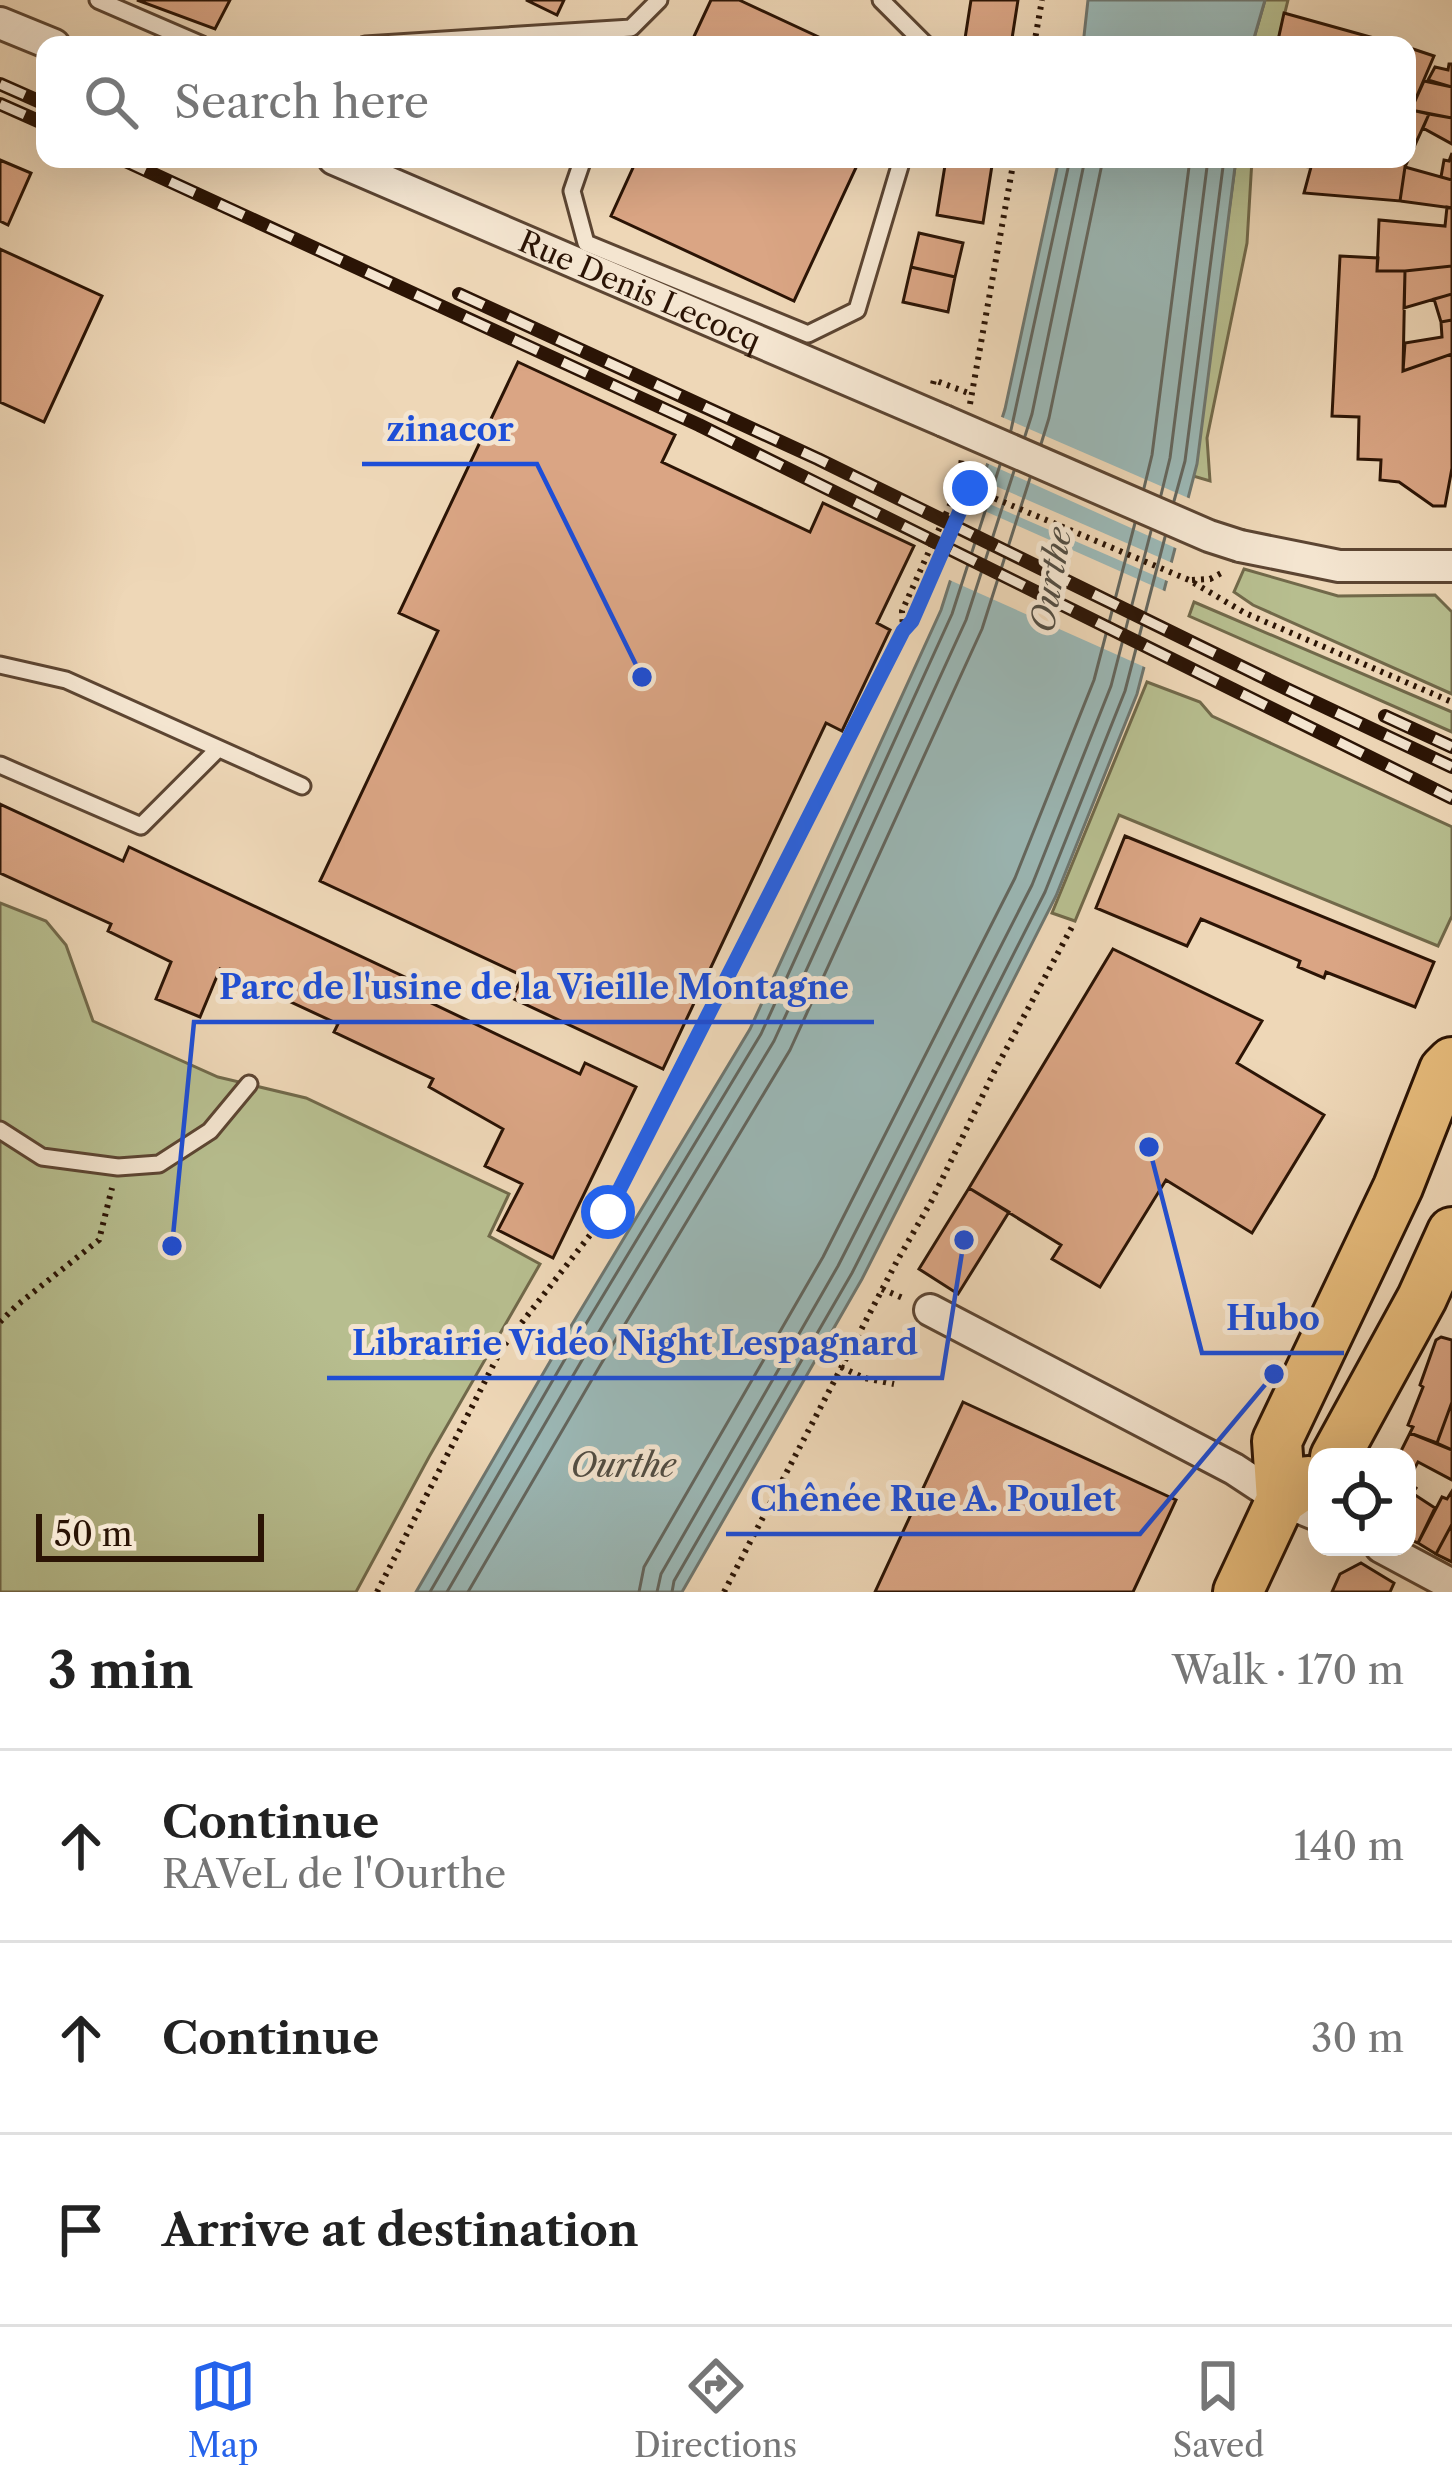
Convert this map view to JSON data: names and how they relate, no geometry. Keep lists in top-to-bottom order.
{
  "streets": {
    "street": ["Rue Denis Lecocq"]
  },
  "water": ["Ourthe"],
  "places": [
    "zinacor",
    "Hubo",
    "Librairie Vidéo Night Lespagnard",
    "Parc de l'usine de la Vieille Montagne",
    "Chênée Rue A. Poulet"
  ],
  "scale_bar": "50 m",
  "page": {
    "search": "Search here",
    "scale": "50 m",
    "heading": ["3 min", "Walk · 170 m"],
    "list": [
      ["Continue", "RAVeL de l'Ourthe", "140 m"],
      ["Continue", "30 m"],
      "Arrive at destination"
    ],
    "nav": ["Map", "Directions", "Saved"]
  }
}
